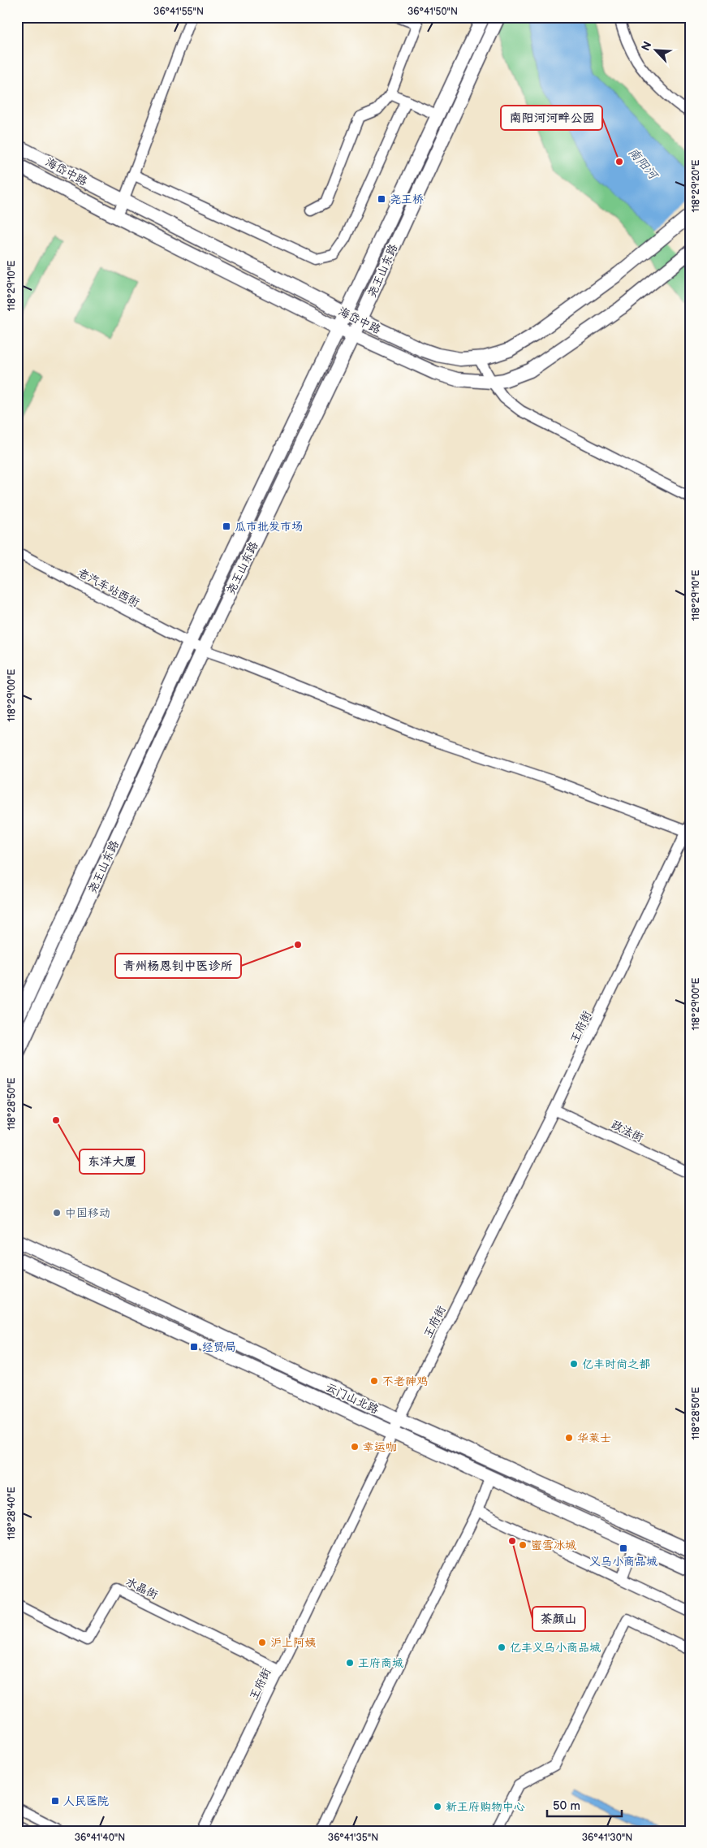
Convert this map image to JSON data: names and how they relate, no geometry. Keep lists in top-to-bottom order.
{
  "streets": {
    "main road": ["海岱中路", "尧王山东路", "云门山北路"],
    "street": [
      "老汽车站西街",
      "王府街",
      "政法街",
      "水晶街"
    ]
  },
  "crossings": [
    ["海岱中路", "尧王山东路"],
    ["尧王山东路", "老汽车站西街"],
    ["老汽车站西街", "王府街"],
    ["王府街", "政法街"],
    ["王府街", "云门山北路"],
    ["王府街", "水晶街"]
  ],
  "water": ["南阳河"],
  "places": {
    "other": [
      "南阳河河畔公园",
      "青州杨恩钊中医诊所",
      "东洋大厦",
      "中国移动",
      "亿丰时尚之都",
      "不老神鸡",
      "华莱士",
      "幸运咖",
      "茶颜山",
      "蜜雪冰城",
      "沪上阿姨",
      "亿丰义乌小商品城",
      "王府商城",
      "新王府购物中心"
    ],
    "transit": [
      "尧王桥",
      "瓜市批发市场",
      "经贸局",
      "义乌小商品城",
      "人民医院"
    ]
  },
  "scale_bar": "50 m",
  "north": "top left",
  "coordinates": [
    "36°41'55\"N",
    "36°41'50\"N",
    "118°29'20\"E",
    "118°29'10\"E",
    "118°29'00\"E",
    "118°28'50\"E",
    "118°28'40\"E",
    "36°41'40\"N",
    "36°41'35\"N",
    "36°41'30\"N"
  ]
}
